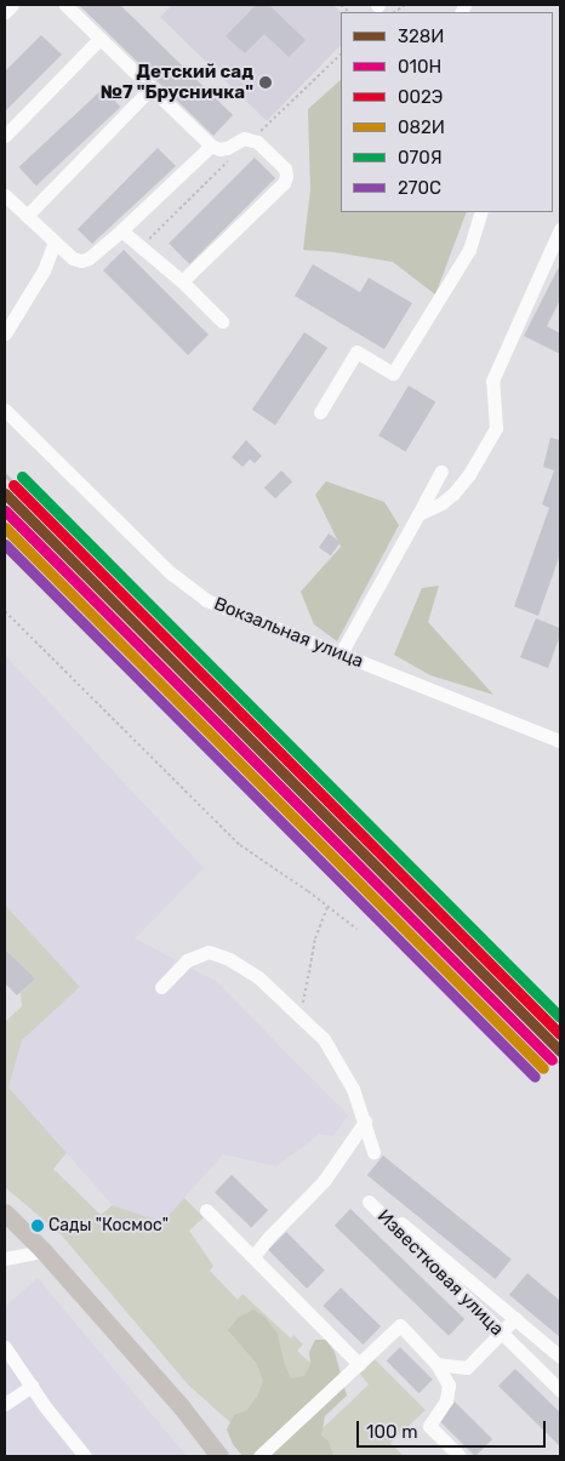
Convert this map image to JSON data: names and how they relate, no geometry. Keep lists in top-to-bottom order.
{
  "streets": {
    "street": ["Вокзальная улица", "Известковая улица"]
  },
  "places": ["Детский сад №7 \"Брусничка\"", "Сады \"Космос\""],
  "lines": [
    "transit line 070Я",
    "transit line 002Э",
    "transit line 328И",
    "transit line 010Н",
    "transit line 082И",
    "transit line 270С"
  ],
  "legend": [
    "328И",
    "010Н",
    "002Э",
    "082И",
    "070Я",
    "270С"
  ],
  "scale_bar": "100 m"
}
